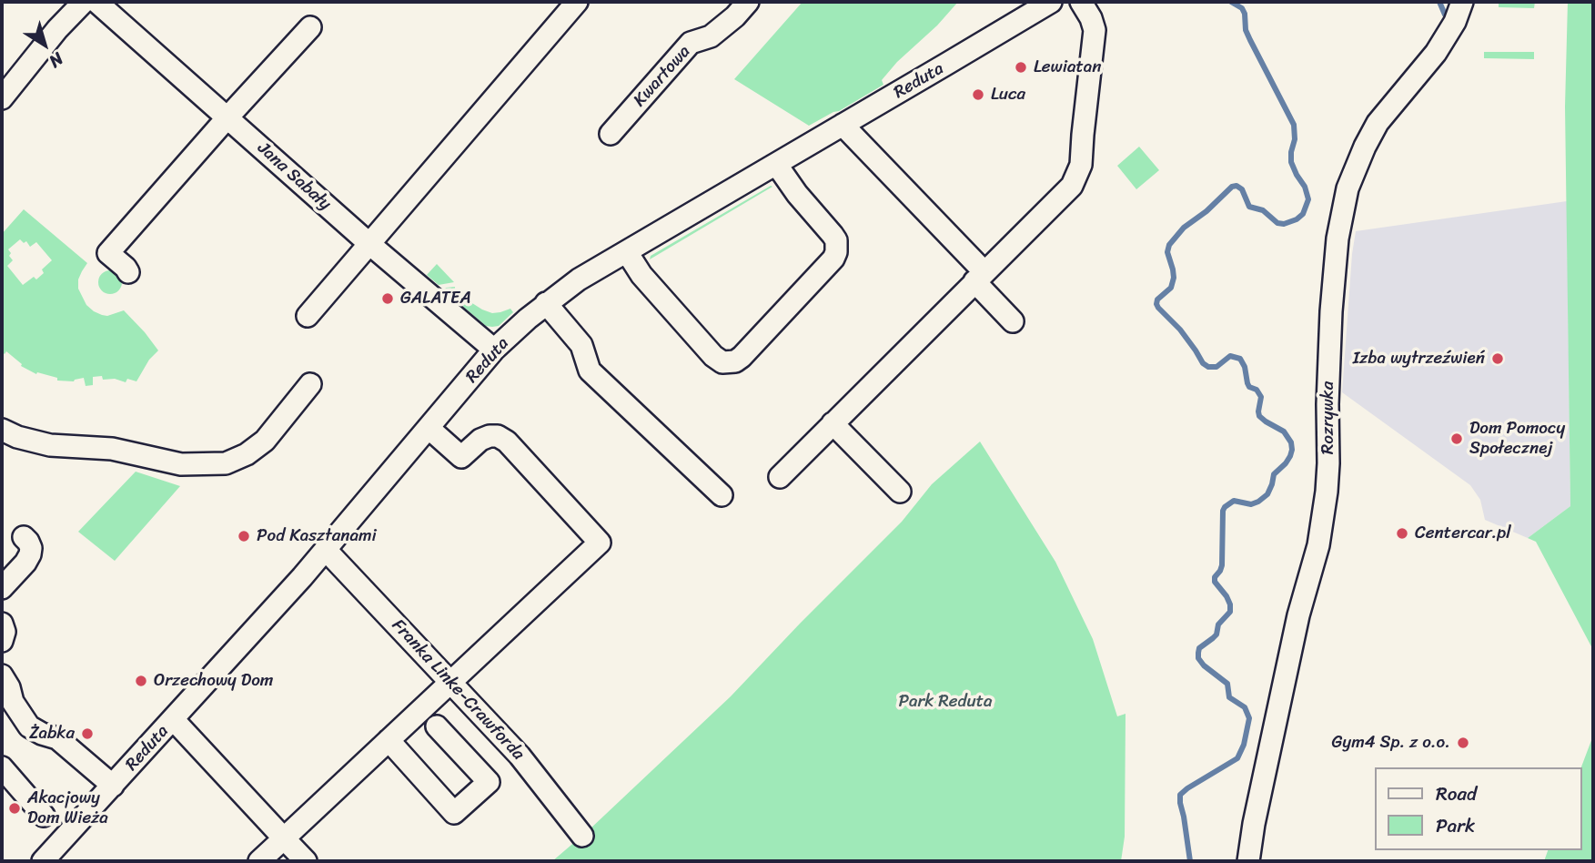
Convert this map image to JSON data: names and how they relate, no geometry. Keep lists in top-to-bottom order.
{
  "streets": {
    "street": [
      "Kwartowa",
      "Reduta",
      "Jana Sabały",
      "Rozrywka",
      "Franka Linke-Crawforda"
    ]
  },
  "crossings": [
    ["Reduta", "Jana Sabały"],
    ["Reduta", "Franka Linke-Crawforda"]
  ],
  "parks": ["Park Reduta"],
  "places": [
    "Lewiatan",
    "Luca",
    "GALATEA",
    "Izba wytrzeźwień",
    "Dom Pomocy Społecznej",
    "Centercar.pl",
    "Pod Kasztanami",
    "Orzechowy Dom",
    "Żabka",
    "Gym4 Sp. z o.o.",
    "Akacjowy Dom Wieża"
  ],
  "legend": ["Road", "Park"],
  "north": "bottom right"
}
